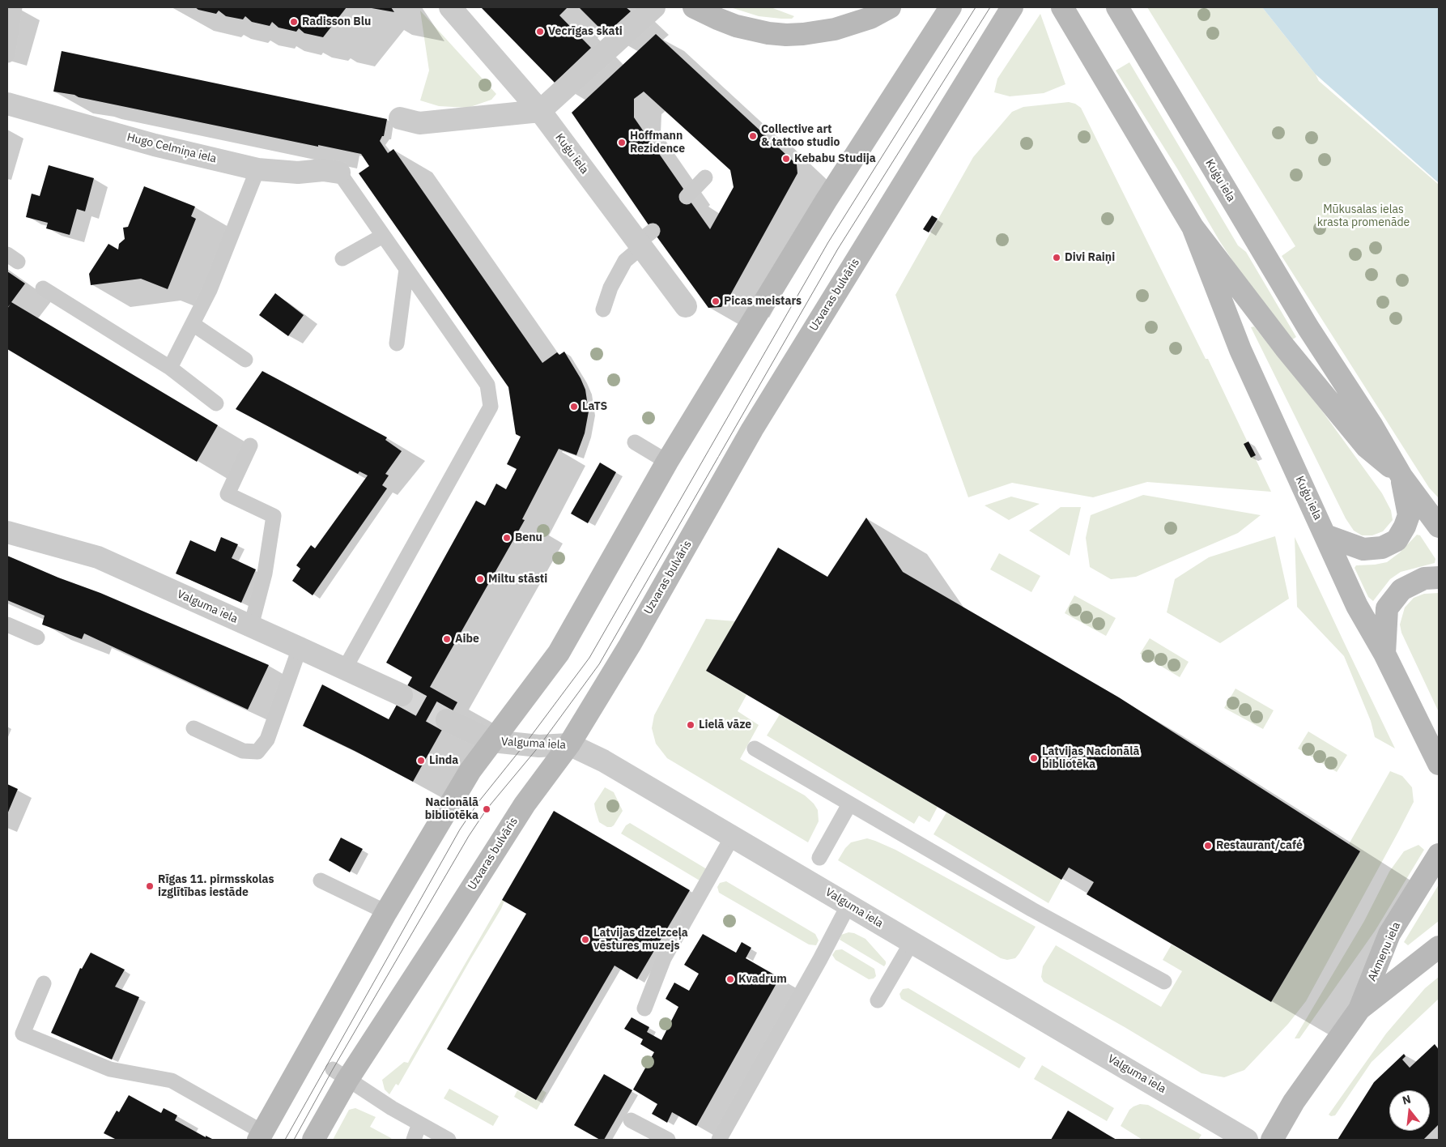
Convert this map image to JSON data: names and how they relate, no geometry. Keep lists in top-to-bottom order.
{
  "streets": {
    "main road": ["Kuģu iela", "Uzvaras bulvāris", "Akmeņu iela"],
    "street": ["Hugo Celmiņa iela", "Valguma iela"]
  },
  "crossings": [
    ["Uzvaras bulvāris", "Valguma iela"]
  ],
  "parks": ["Mūkusalas ielas krasta promenāde"],
  "places": [
    "Radisson Blu",
    "Vecrīgas skati",
    "Collective art & tattoo studio",
    "Hoffmann Rezidence",
    "Kebabu Studija",
    "Divi Raiņi",
    "Picas meistars",
    "LaTS",
    "Benu",
    "Miltu stāsti",
    "Aibe",
    "Lielā vāze",
    "Latvijas Nacionālā bibliotēka",
    "Linda",
    "Nacionālā bibliotēka",
    "Restaurant/café",
    "Rīgas 11. pirmsskolas izglītības iestāde",
    "Latvijas dzelzceļa vēstures muzejs",
    "Kvadrum"
  ],
  "north": "top"
}
